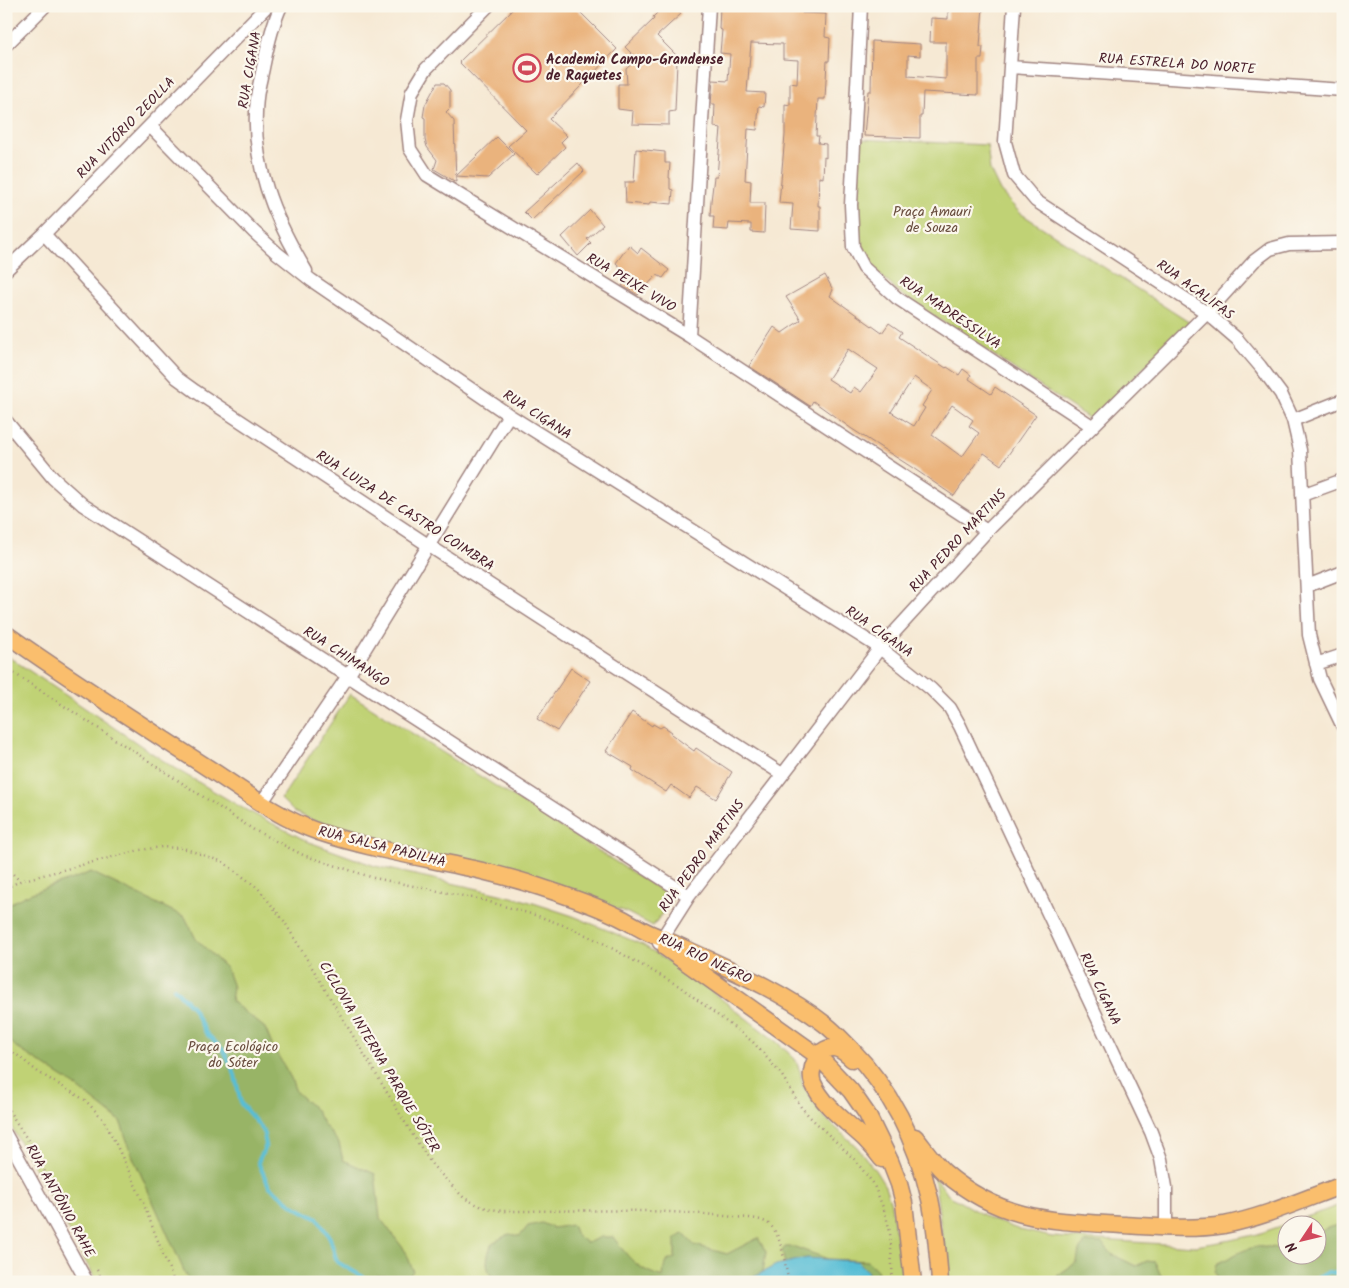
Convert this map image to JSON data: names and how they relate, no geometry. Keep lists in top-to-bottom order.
{
  "streets": {
    "main road": ["RUA SALSA PADILHA", "RUA RIO NEGRO"],
    "street": [
      "RUA ESTRELA DO NORTE",
      "RUA CIGANA",
      "RUA VITÓRIO ZEOLLA",
      "RUA PEIXE VIVO",
      "RUA ACALIFAS",
      "RUA MADRESSILVA",
      "RUA LUIZA DE CASTRO COIMBRA",
      "RUA PEDRO MARTINS",
      "RUA CHIMANGO",
      "RUA ANTÔNIO RAHE"
    ],
    "path": ["CICLOVIA INTERNA PARQUE SÓTER"]
  },
  "crossings": [
    ["RUA ESTRELA DO NORTE", "RUA ACALIFAS"],
    ["RUA CIGANA", "RUA VITÓRIO ZEOLLA"],
    ["RUA CIGANA", "RUA PEDRO MARTINS"],
    ["RUA VITÓRIO ZEOLLA", "RUA LUIZA DE CASTRO COIMBRA"],
    ["RUA PEIXE VIVO", "RUA PEDRO MARTINS"],
    ["RUA ACALIFAS", "RUA PEDRO MARTINS"],
    ["RUA MADRESSILVA", "RUA PEDRO MARTINS"],
    ["RUA LUIZA DE CASTRO COIMBRA", "RUA PEDRO MARTINS"],
    ["RUA PEDRO MARTINS", "RUA CHIMANGO"],
    ["RUA PEDRO MARTINS", "RUA SALSA PADILHA"],
    ["RUA PEDRO MARTINS", "RUA RIO NEGRO"],
    ["RUA SALSA PADILHA", "RUA RIO NEGRO"]
  ],
  "parks": ["Praça Amauri de Souza", "Praça Ecológico do Sóter"],
  "places": {
    "sports": ["Academia Campo-Grandense de Raquetes"]
  },
  "north": "bottom left"
}
